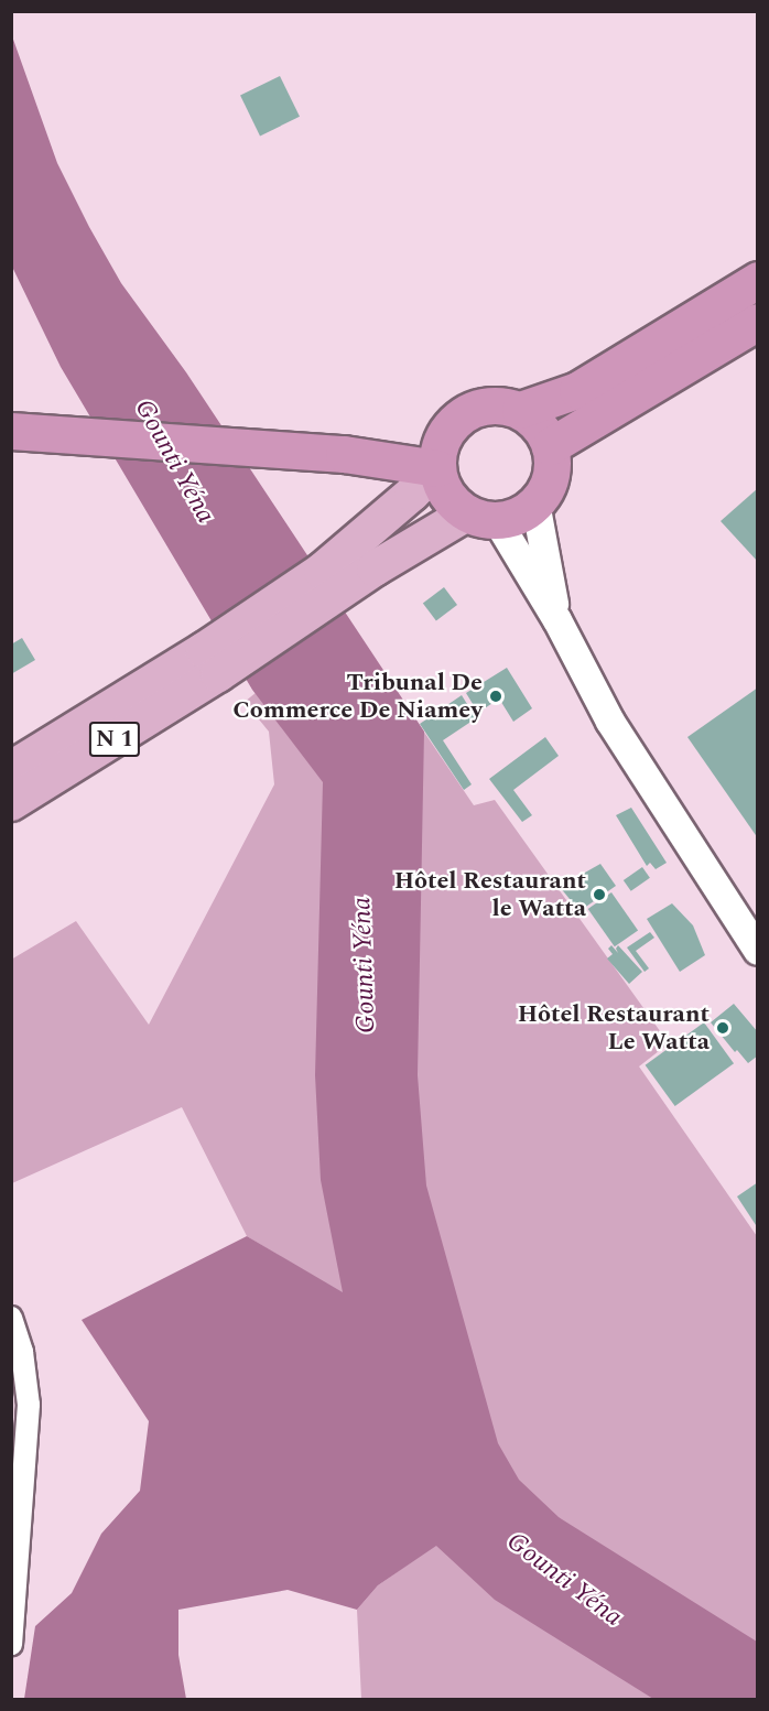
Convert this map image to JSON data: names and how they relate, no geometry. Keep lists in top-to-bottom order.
{
  "streets": {
    "main road": ["N 1"]
  },
  "water": ["Gounti Yéna"],
  "places": ["Tribunal De Commerce De Niamey", "Hôtel Restaurant le Watta", "Hôtel Restaurant Le Watta"]
}
